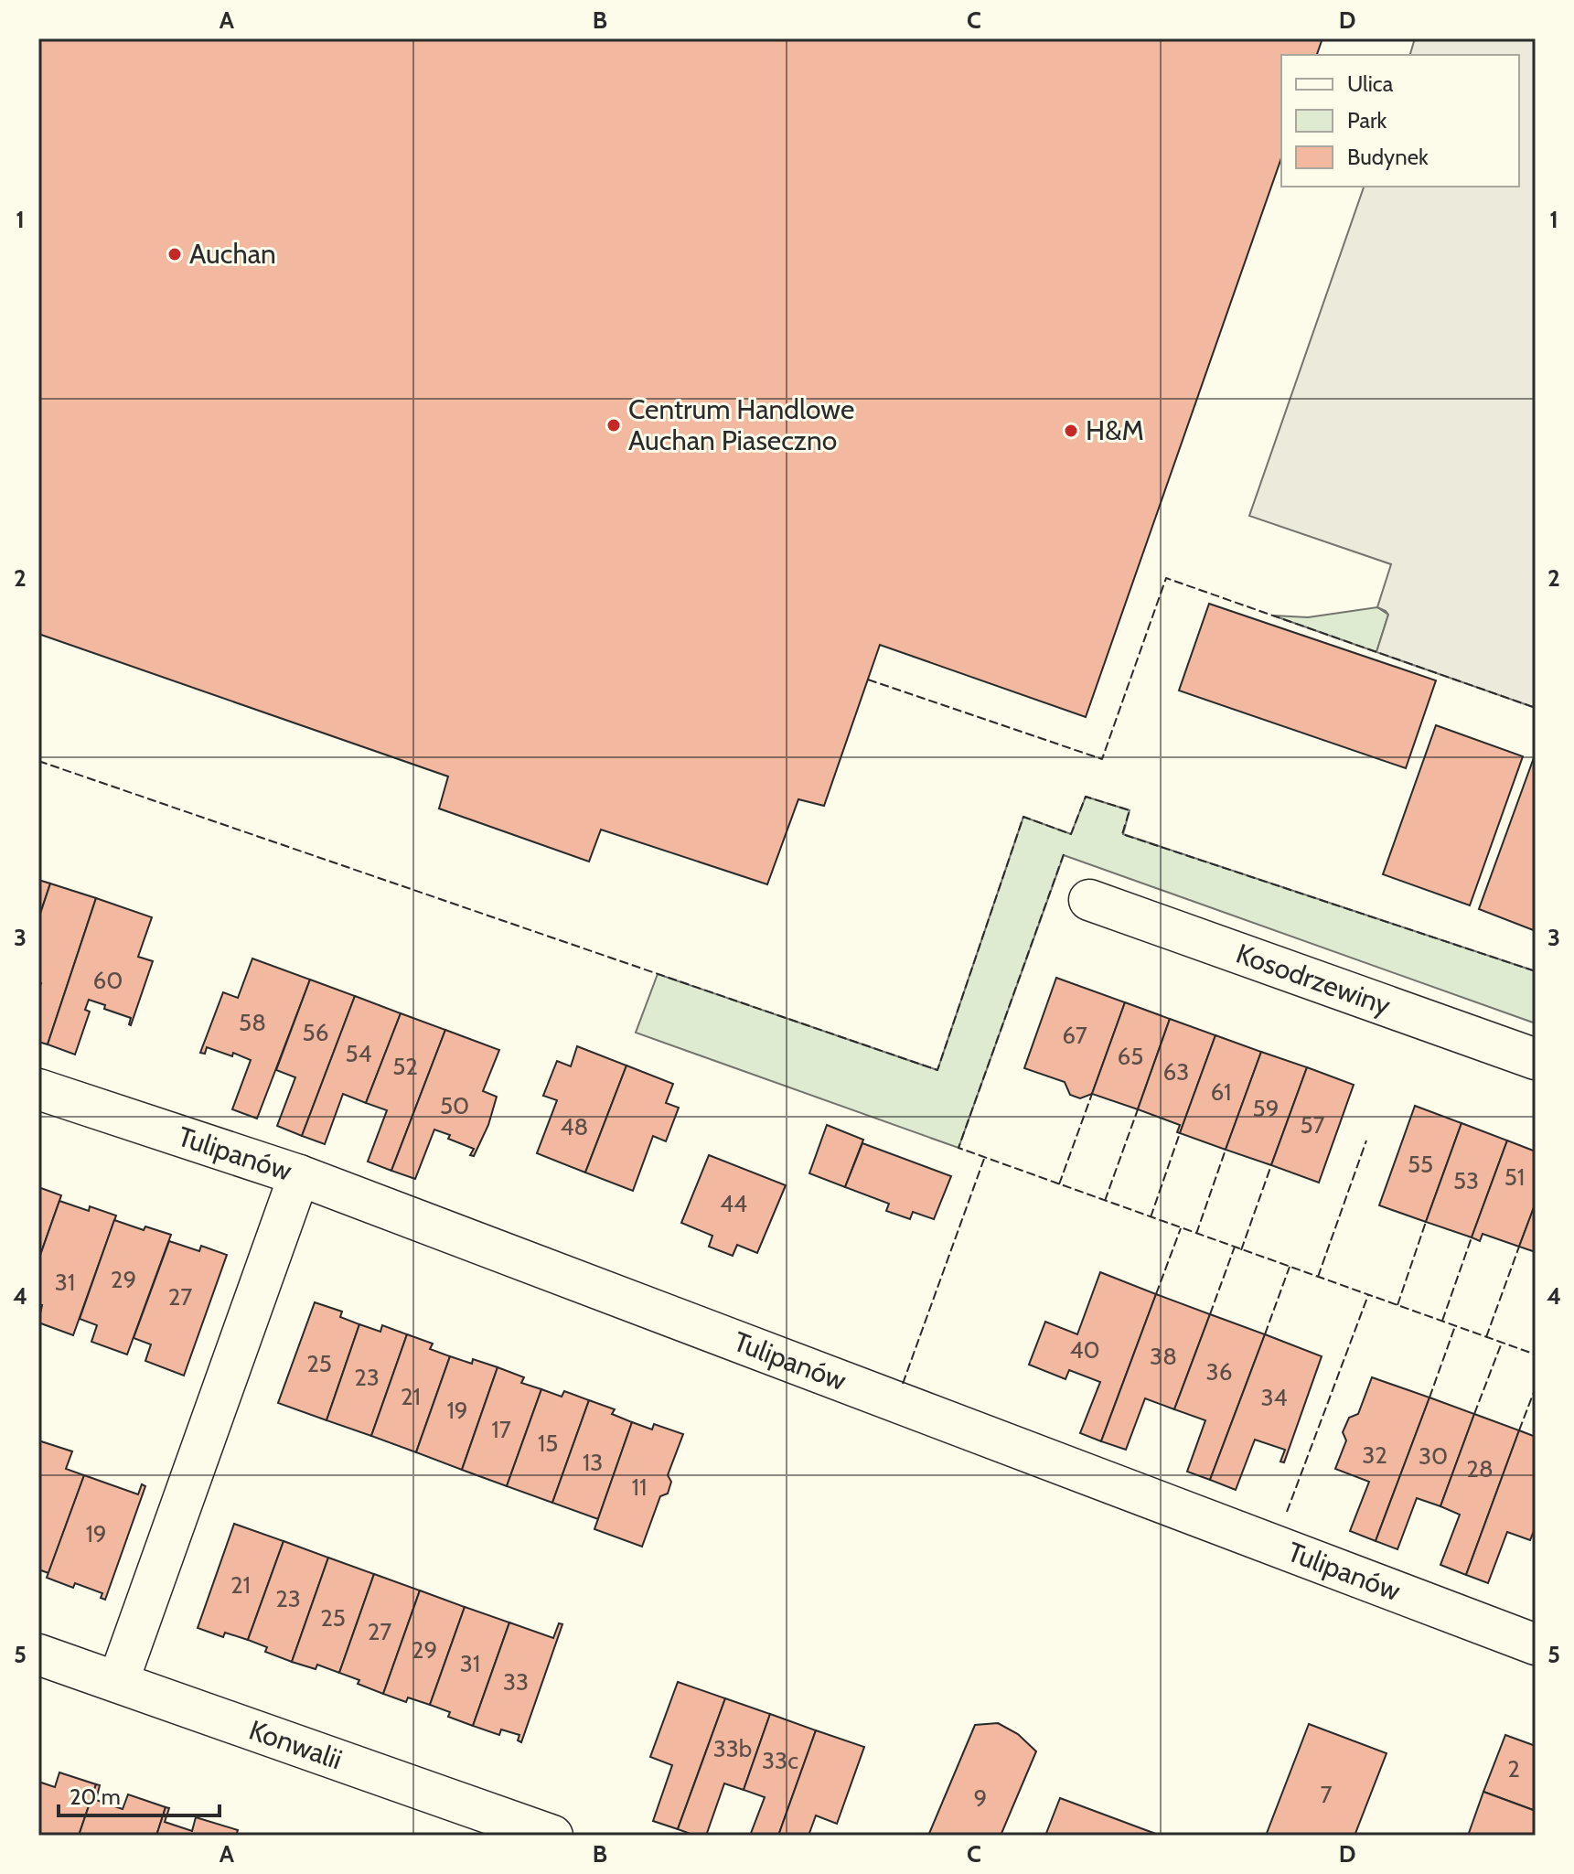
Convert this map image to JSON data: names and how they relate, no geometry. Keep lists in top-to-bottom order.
{
  "streets": {
    "street": ["Kosodrzewiny", "Tulipanów", "Konwalii"]
  },
  "places": ["Auchan", "Centrum Handlowe Auchan Piaseczno", "H&M"],
  "house_numbers": [
    "60",
    "58",
    "56",
    "67",
    "54",
    "65",
    "52",
    "63",
    "61",
    "50",
    "59",
    "57",
    "48",
    "55",
    "51",
    "53",
    "44",
    "29",
    "31",
    "27",
    "40",
    "38",
    "25",
    "36",
    "23",
    "21",
    "34",
    "19",
    "17",
    "15",
    "32",
    "30",
    "13",
    "28",
    "11",
    "19",
    "21",
    "23",
    "25",
    "27",
    "29",
    "31",
    "33",
    "33b",
    "33c",
    "2",
    "7",
    "9"
  ],
  "legend": ["Ulica", "Park", "Budynek"],
  "scale_bar": "20 m",
  "grid": {
    "columns": [
      "A",
      "B",
      "C",
      "D"
    ],
    "rows": [
      "1",
      "2",
      "3",
      "4",
      "5"
    ]
  }
}
